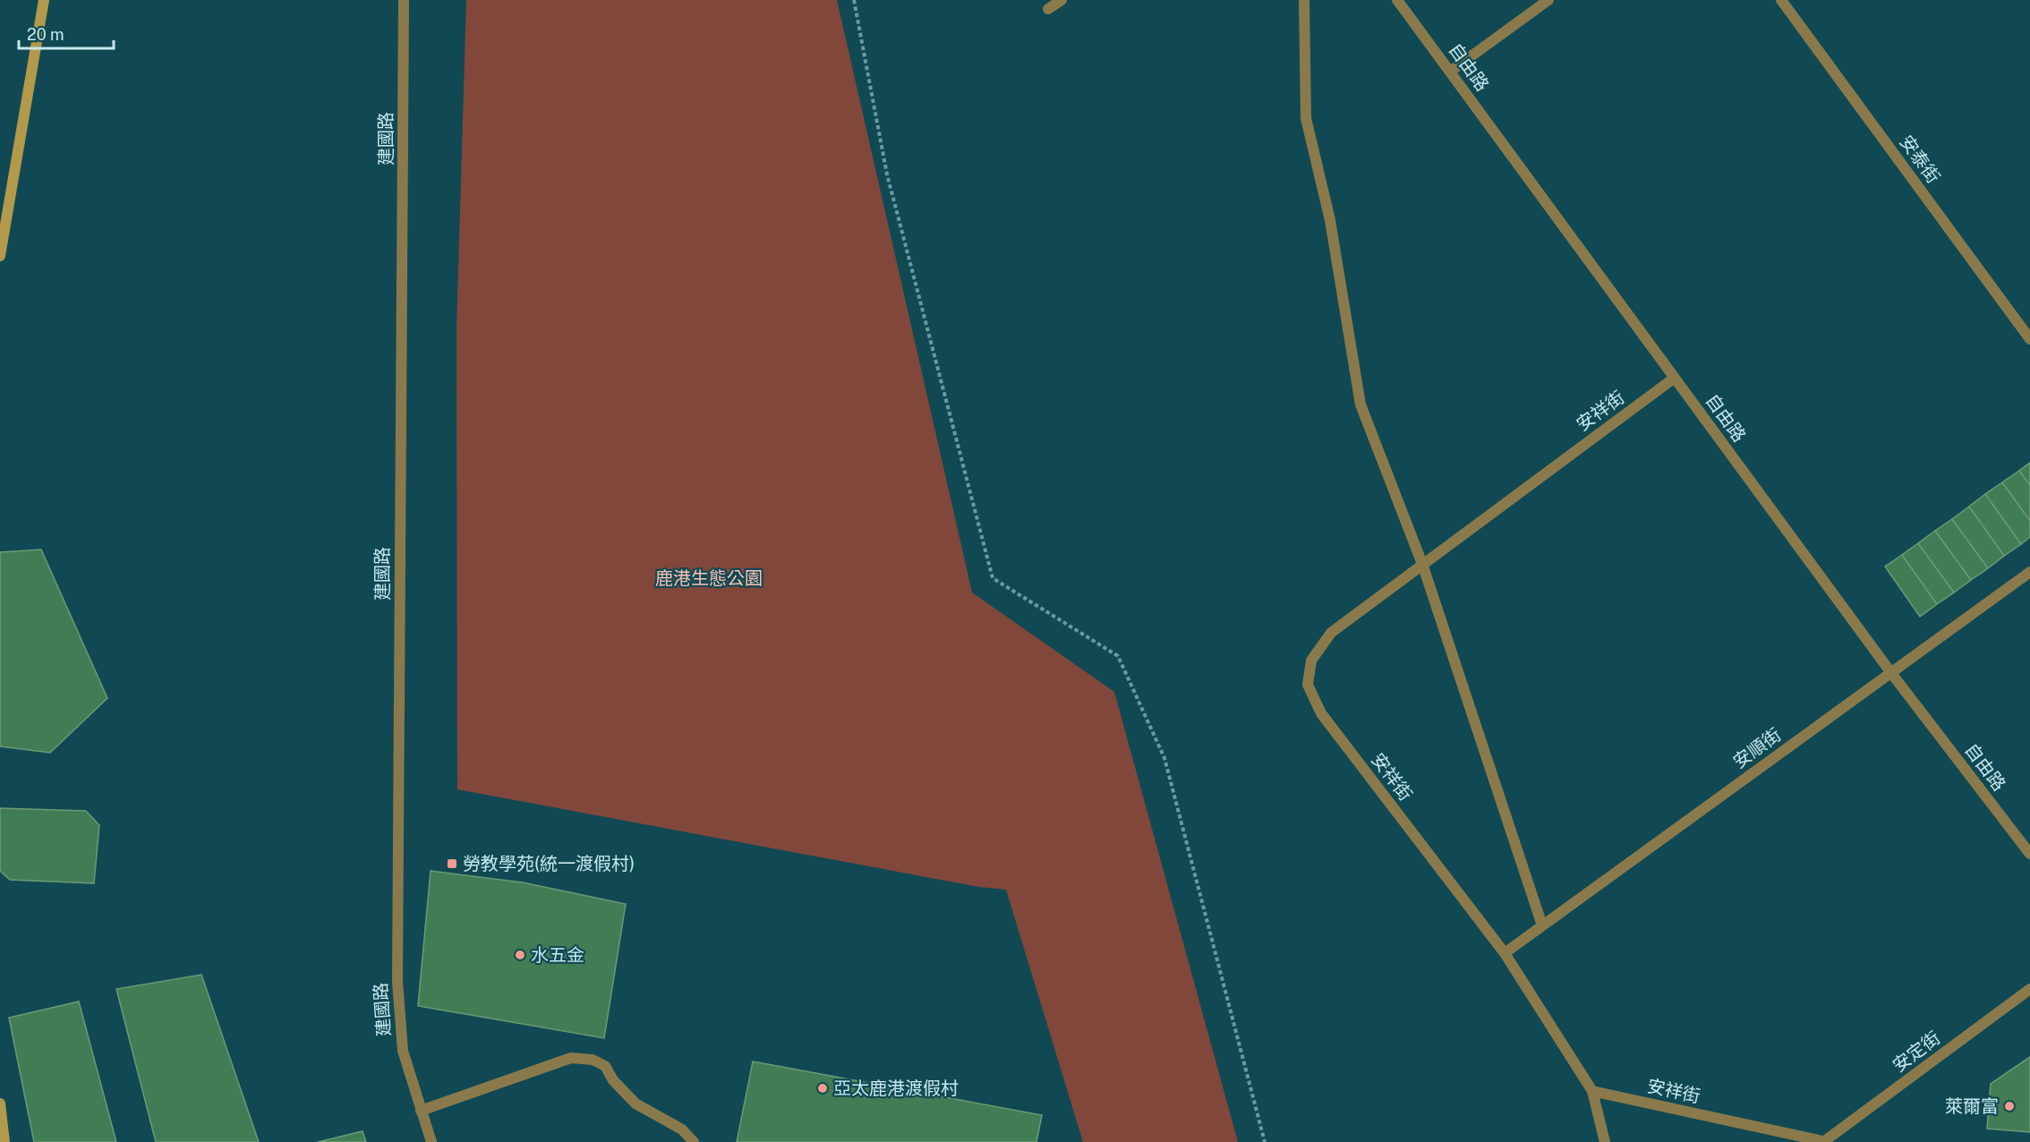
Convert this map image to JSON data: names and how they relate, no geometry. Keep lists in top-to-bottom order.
{
  "streets": {
    "street": [
      "自由路",
      "建國路",
      "安泰街",
      "安祥街",
      "安順街",
      "安定街"
    ]
  },
  "crossings": [
    ["自由路", "安祥街"],
    ["自由路", "安順街"],
    ["安祥街", "安順街"],
    ["安祥街", "安定街"]
  ],
  "parks": ["鹿港生態公園"],
  "places": {
    "transit": ["勞教學苑(統一渡假村)"],
    "other": ["水五金", "亞太鹿港渡假村", "萊爾富"]
  },
  "scale_bar": "20 m"
}
